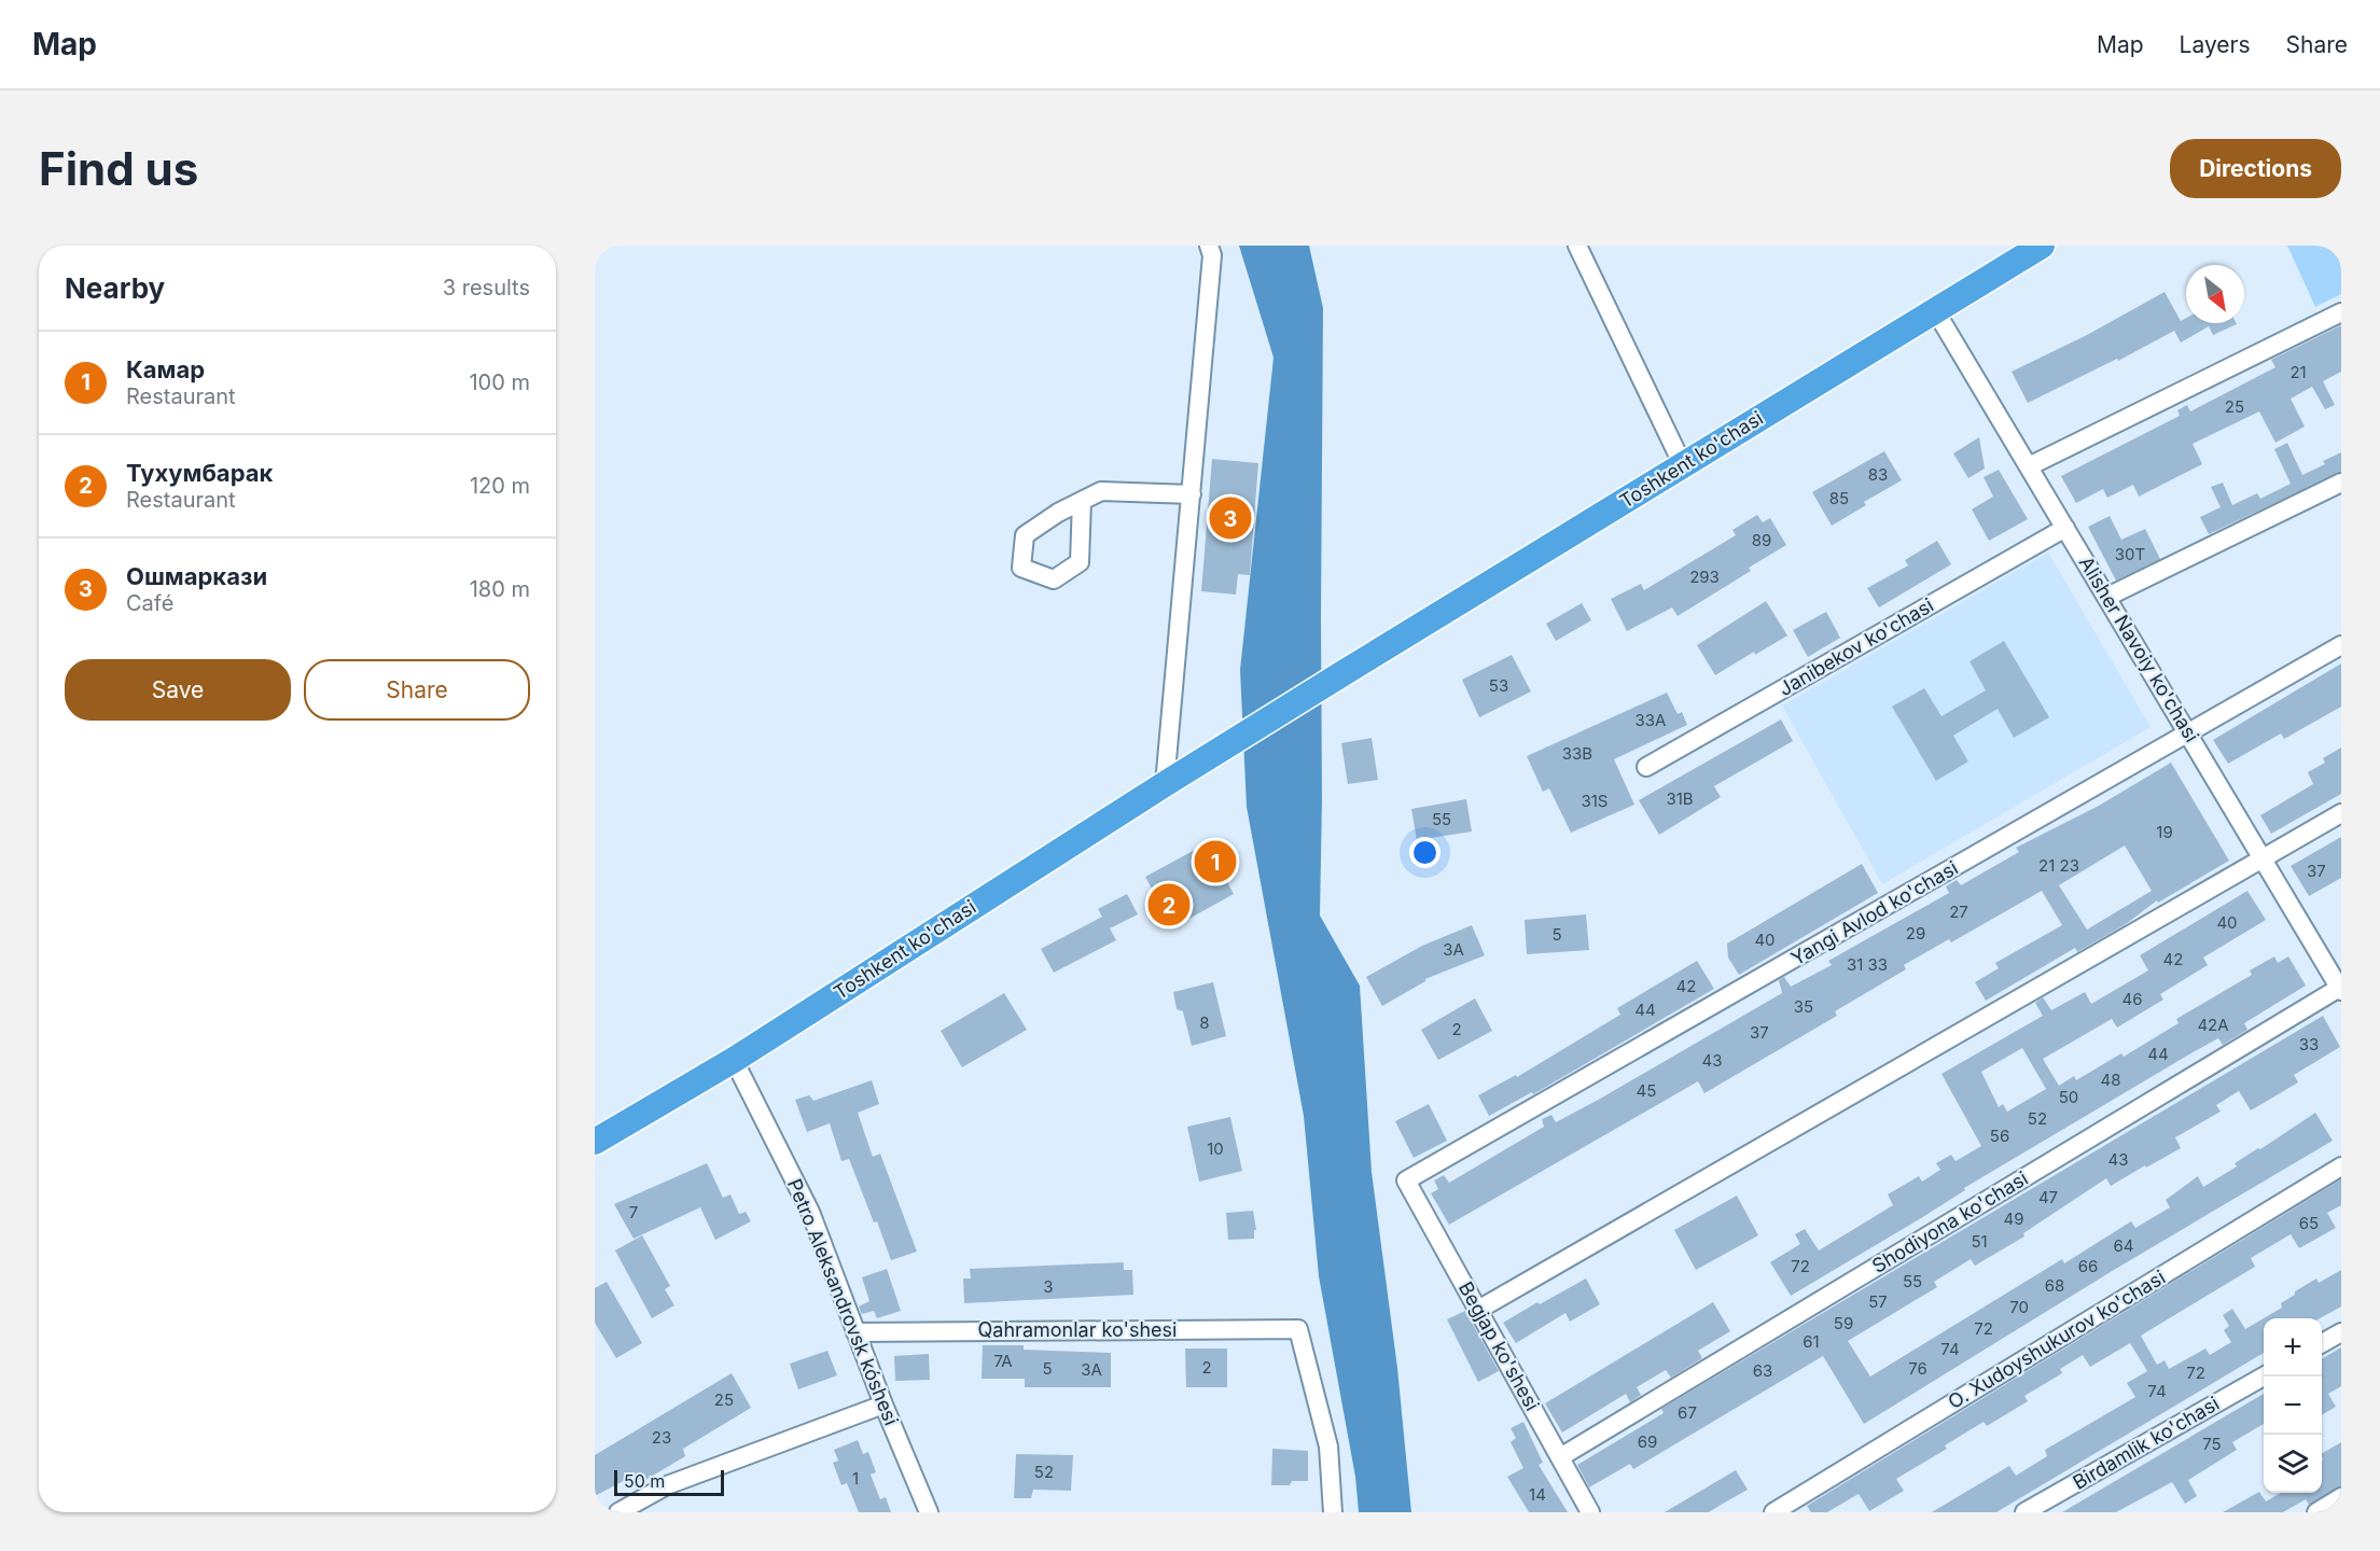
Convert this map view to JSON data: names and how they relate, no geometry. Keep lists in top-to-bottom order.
{
  "streets": {
    "highway": ["Toshkent ko'chasi"],
    "street": [
      "Janibekov ko'chasi",
      "Alisher Navoiy ko'chasi",
      "Yangi Avlod ko'chasi",
      "Shodiyona ko'chasi",
      "Petro Aleksandrovsk kóshesi",
      "Qahramonlar ko'shesi",
      "O. Xudoyshukurov ko'chasi",
      "Begjap ko'shesi",
      "Birdamlik ko'chasi"
    ]
  },
  "crossings": [
    ["Toshkent ko'chasi", "Alisher Navoiy ko'chasi"],
    ["Toshkent ko'chasi", "Petro Aleksandrovsk kóshesi"],
    ["Janibekov ko'chasi", "Alisher Navoiy ko'chasi"],
    ["Alisher Navoiy ko'chasi", "Yangi Avlod ko'chasi"],
    ["Alisher Navoiy ko'chasi", "Shodiyona ko'chasi"],
    ["Yangi Avlod ko'chasi", "Begjap ko'shesi"],
    ["Shodiyona ko'chasi", "Begjap ko'shesi"],
    ["Petro Aleksandrovsk kóshesi", "Qahramonlar ko'shesi"]
  ],
  "house_numbers": [
    "21",
    "25",
    "83",
    "85",
    "89",
    "30T",
    "293",
    "53",
    "33A",
    "33B",
    "31B",
    "31S",
    "55",
    "19",
    "21 23",
    "37",
    "27",
    "40",
    "29",
    "5",
    "40",
    "3A",
    "42",
    "31 33",
    "42",
    "46",
    "35",
    "44",
    "8",
    "42A",
    "2",
    "37",
    "33",
    "44",
    "43",
    "48",
    "45",
    "50",
    "52",
    "56",
    "10",
    "43",
    "47",
    "7",
    "49",
    "65",
    "51",
    "64",
    "72",
    "66",
    "55",
    "68",
    "3",
    "57",
    "70",
    "59",
    "72",
    "61",
    "74",
    "7A",
    "2",
    "5",
    "76",
    "3A",
    "63",
    "72",
    "74",
    "25",
    "67",
    "23",
    "69",
    "75",
    "52",
    "1",
    "14"
  ],
  "scale_bar": "50 m",
  "north": "bottom right",
  "page": {
    "header": "Map",
    "nav": ["Map", "Layers", "Share"],
    "buttons": [
      "Directions",
      ["Save", "Share"]
    ],
    "title": "Find us",
    "heading": ["Nearby", "3 results"],
    "list": [
      {
        "mark": "1",
        "name": "Камар",
        "note": "Restaurant",
        "value": "100 m"
      },
      {
        "mark": "2",
        "name": "Тухумбарак",
        "note": "Restaurant",
        "value": "120 m"
      },
      {
        "mark": "3",
        "name": "Ошмаркази",
        "note": "Café",
        "value": "180 m"
      }
    ],
    "pins": ["3", "1", "2"],
    "map_buttons": ["+", "−"],
    "scale": "50 m"
  }
}
